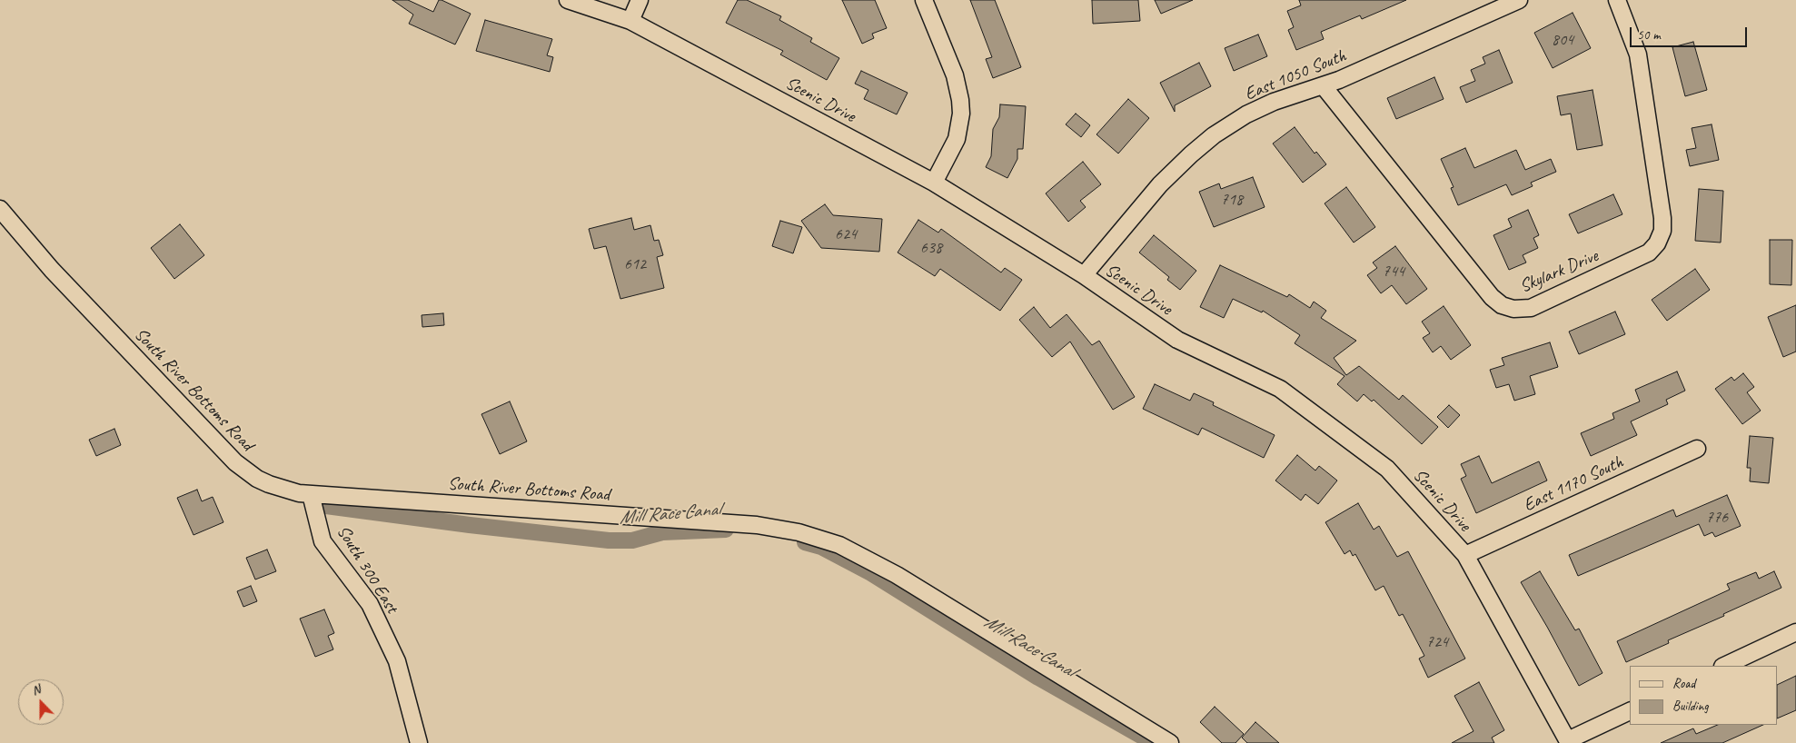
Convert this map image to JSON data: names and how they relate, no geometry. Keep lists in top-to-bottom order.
{
  "streets": {
    "street": [
      "East 1050 South",
      "Scenic Drive",
      "Skylark Drive",
      "South River Bottoms Road",
      "East 1170 South",
      "South 300 East"
    ]
  },
  "crossings": [
    ["East 1050 South", "Scenic Drive"],
    ["East 1050 South", "Skylark Drive"],
    ["Scenic Drive", "East 1170 South"],
    ["South River Bottoms Road", "South 300 East"]
  ],
  "water": ["Mill Race Canal"],
  "house_numbers": [
    "804",
    "718",
    "624",
    "638",
    "612",
    "744",
    "776",
    "724"
  ],
  "legend": ["Road", "Building"],
  "scale_bar": "50 m",
  "north": "top"
}
